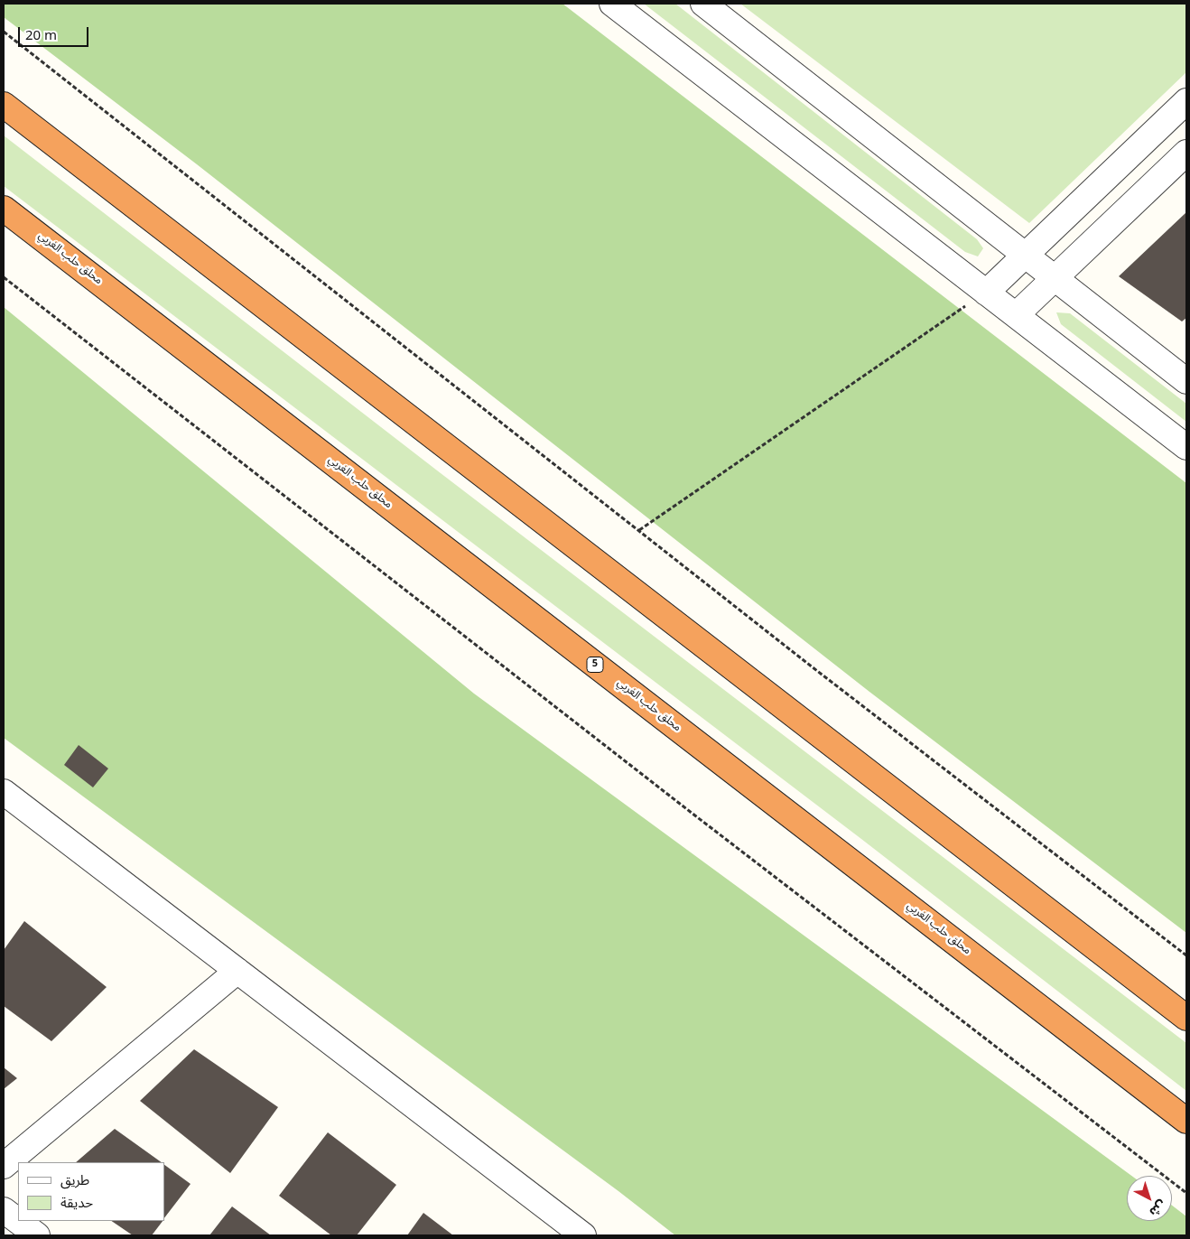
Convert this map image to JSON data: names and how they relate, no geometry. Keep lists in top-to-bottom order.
{
  "streets": {
    "highway": ["محلق حلب الغربي", "5"]
  },
  "legend": ["طريق", "حديقة"],
  "scale_bar": "20 m",
  "north": "bottom right"
}
